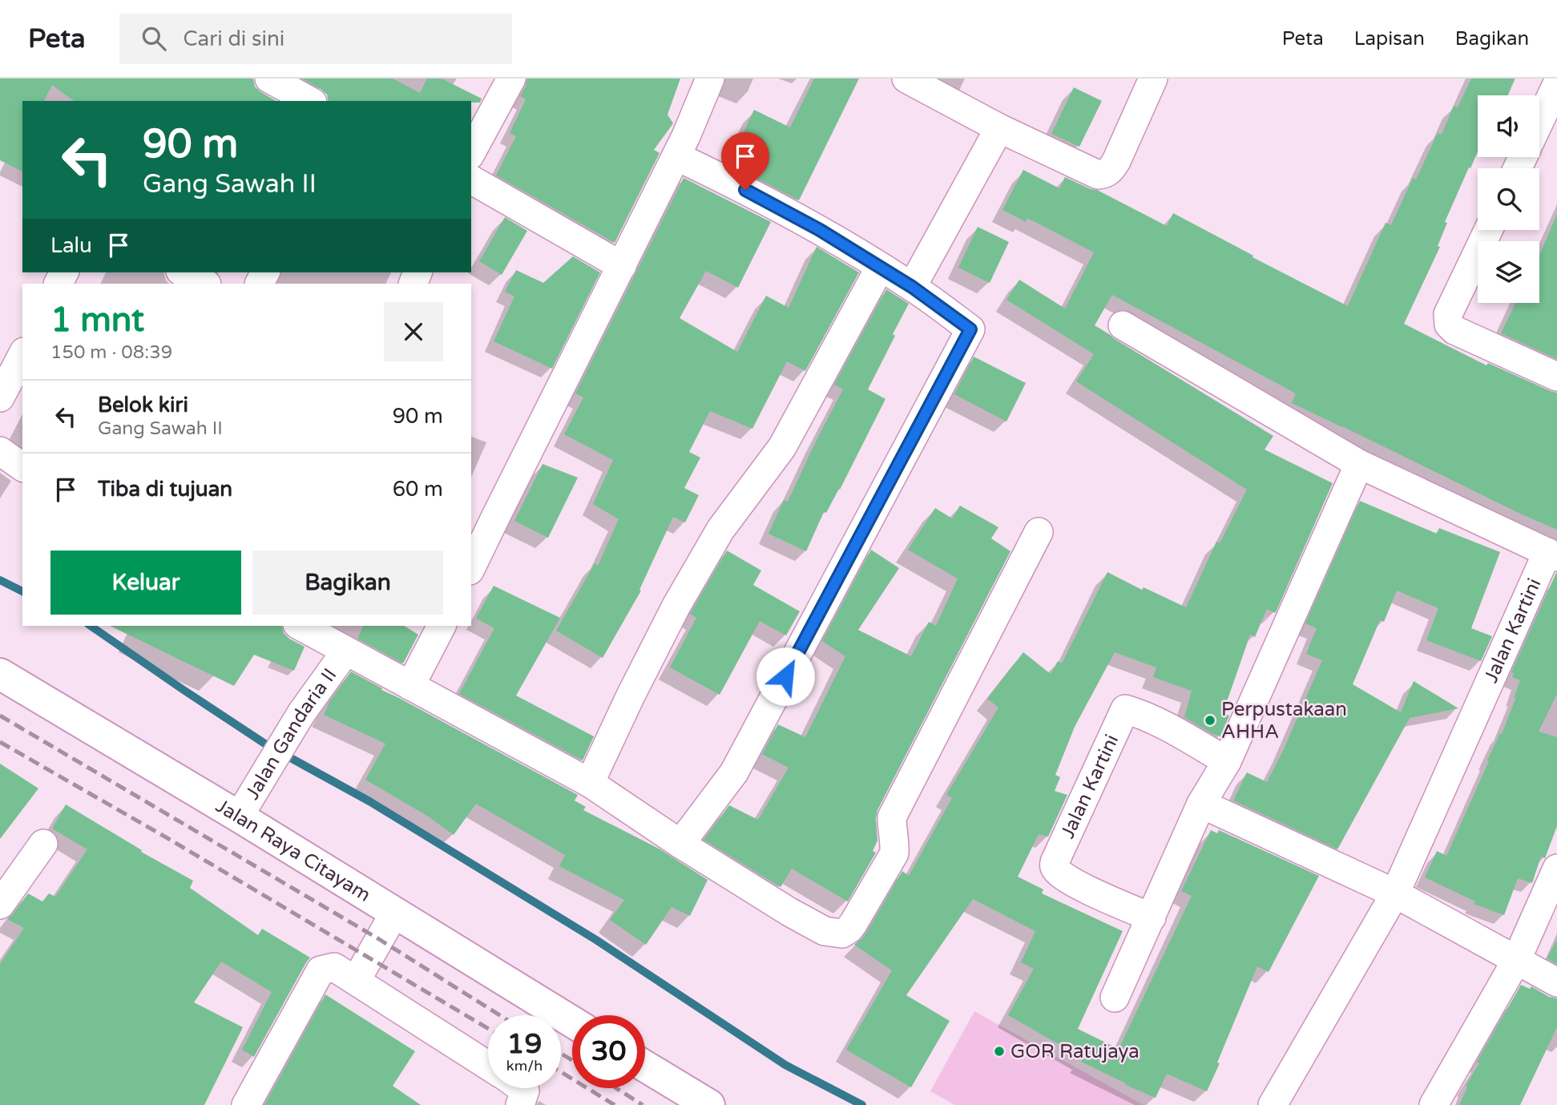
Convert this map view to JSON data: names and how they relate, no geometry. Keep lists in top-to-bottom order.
{
  "streets": {
    "main road": ["Jalan Raya Citayam"],
    "street": ["Jalan Kartini", "Jalan Gandaria II"]
  },
  "crossings": [
    ["Jalan Gandaria II", "Jalan Raya Citayam"]
  ],
  "places": ["Perpustakaan AHHA", "GOR Ratujaya"],
  "page": {
    "header": "Peta",
    "search": "Cari di sini",
    "nav": ["Peta", "Lapisan", "Bagikan"],
    "turn": ["90 m", "Gang Sawah II"],
    "then": "Lalu",
    "heading": ["1 mnt", "150 m · 08:39"],
    "list": [
      {
        "name": "Belok kiri",
        "note": "Gang Sawah II",
        "value": "90 m"
      },
      {
        "name": "Tiba di tujuan",
        "value": "60 m"
      }
    ],
    "buttons": ["Keluar", "Bagikan"],
    "speed": "19 km/h",
    "limit": "30"
  }
}
